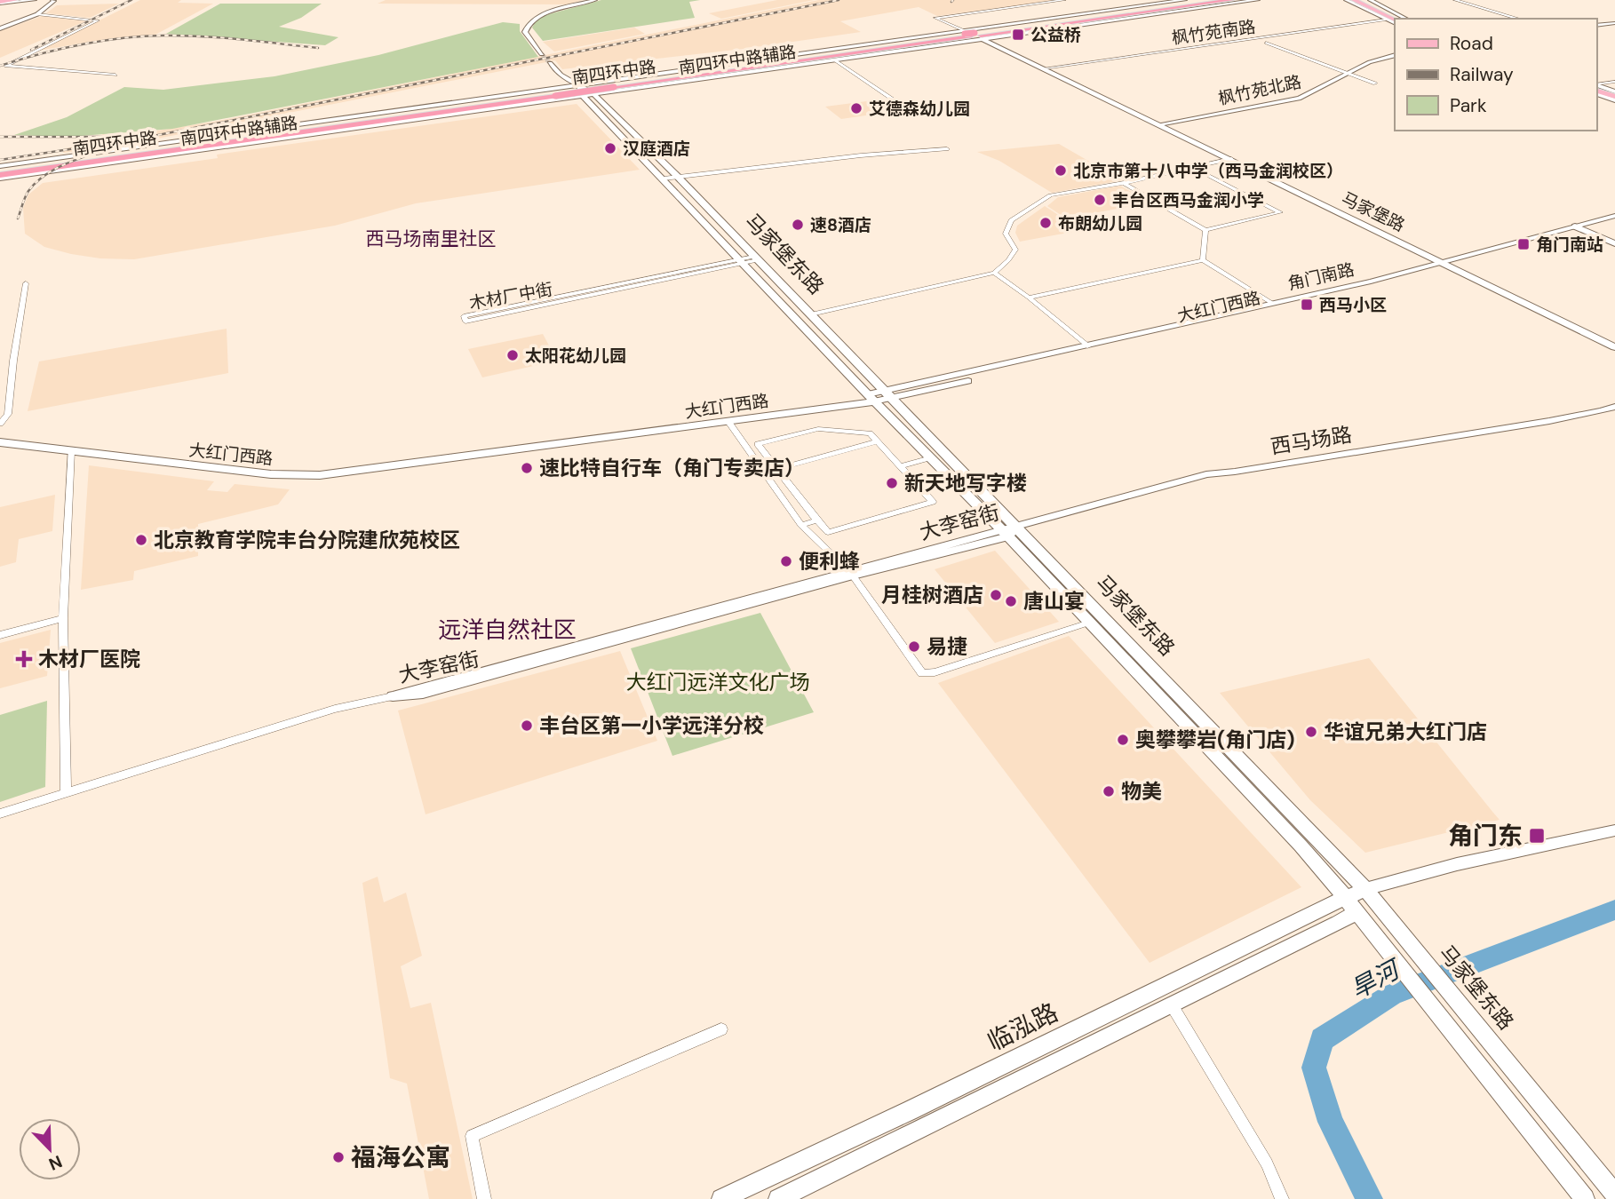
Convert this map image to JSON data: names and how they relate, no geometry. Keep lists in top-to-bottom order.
{
  "streets": {
    "highway": ["南四环中路"],
    "main road": [
      "南四环中路辅路",
      "马家堡路",
      "马家堡东路",
      "大红门西路",
      "临泓路"
    ],
    "street": [
      "枫竹苑南路",
      "枫竹苑北路",
      "角门南路",
      "木材厂中街",
      "西马场路",
      "大李窑街"
    ]
  },
  "crossings": [
    ["枫竹苑南路", "马家堡路"],
    ["南四环中路辅路", "南四环中路"],
    ["南四环中路辅路", "马家堡路"],
    ["南四环中路辅路", "马家堡东路"],
    ["南四环中路", "马家堡路"],
    ["枫竹苑北路", "马家堡路"],
    ["马家堡路", "角门南路"],
    ["马家堡路", "大红门西路"],
    ["马家堡东路", "角门南路"],
    ["马家堡东路", "木材厂中街"],
    ["马家堡东路", "大红门西路"],
    ["马家堡东路", "西马场路"],
    ["马家堡东路", "大李窑街"],
    ["马家堡东路", "临泓路"],
    ["角门南路", "大红门西路"],
    ["西马场路", "大李窑街"]
  ],
  "districts": ["西马场南里社区", "远洋自然社区"],
  "water": ["旱河"],
  "parks": ["大红门远洋文化广场"],
  "places": {
    "transit": [
      "公益桥",
      "角门南站",
      "西马小区",
      "角门东"
    ],
    "other": [
      "艾德森幼儿园",
      "汉庭酒店",
      "北京市第十八中学（西马金润校区）",
      "丰台区西马金润小学",
      "布朗幼儿园",
      "速8酒店",
      "太阳花幼儿园",
      "速比特自行车（角门专卖店）",
      "新天地写字楼",
      "北京教育学院丰台分院建欣苑校区",
      "便利蜂",
      "月桂树酒店",
      "唐山宴",
      "易捷",
      "丰台区第一小学远洋分校",
      "华谊兄弟大红门店",
      "奥攀攀岩(角门店)",
      "物美",
      "福海公寓"
    ],
    "health": ["木材厂医院"]
  },
  "legend": ["Road", "Railway", "Park"],
  "north": "bottom right"
}
